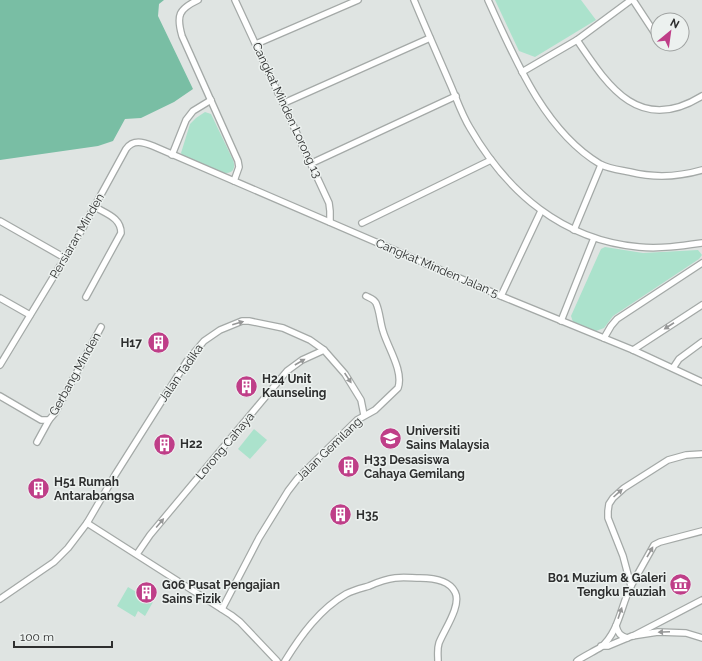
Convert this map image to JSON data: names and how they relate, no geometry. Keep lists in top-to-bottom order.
{
  "streets": {
    "street": [
      "Cangkat Minden Lorong 13",
      "Persiaran Minden",
      "Cangkat Minden Jalan 5",
      "Jalan Tadika",
      "Gerbang Minden",
      "Lorong Cahaya",
      "Jalan Gemilang"
    ]
  },
  "crossings": [
    ["Cangkat Minden Lorong 13", "Cangkat Minden Jalan 5"],
    ["Persiaran Minden", "Cangkat Minden Jalan 5"],
    ["Jalan Tadika", "Lorong Cahaya"],
    ["Jalan Tadika", "Jalan Gemilang"]
  ],
  "one_way": ["Lorong Cahaya"],
  "places": {
    "building": [
      "H17",
      "H24 Unit Kaunseling",
      "H22",
      "H33 Desasiswa Cahaya Gemilang",
      "H51 Rumah Antarabangsa",
      "H35",
      "G06 Pusat Pengajian Sains Fizik"
    ],
    "school or university": ["Universiti Sains Malaysia"],
    "museum": ["B01 Muzium & Galeri Tengku Fauziah"]
  },
  "scale_bar": "100 m",
  "north": "top right"
}
